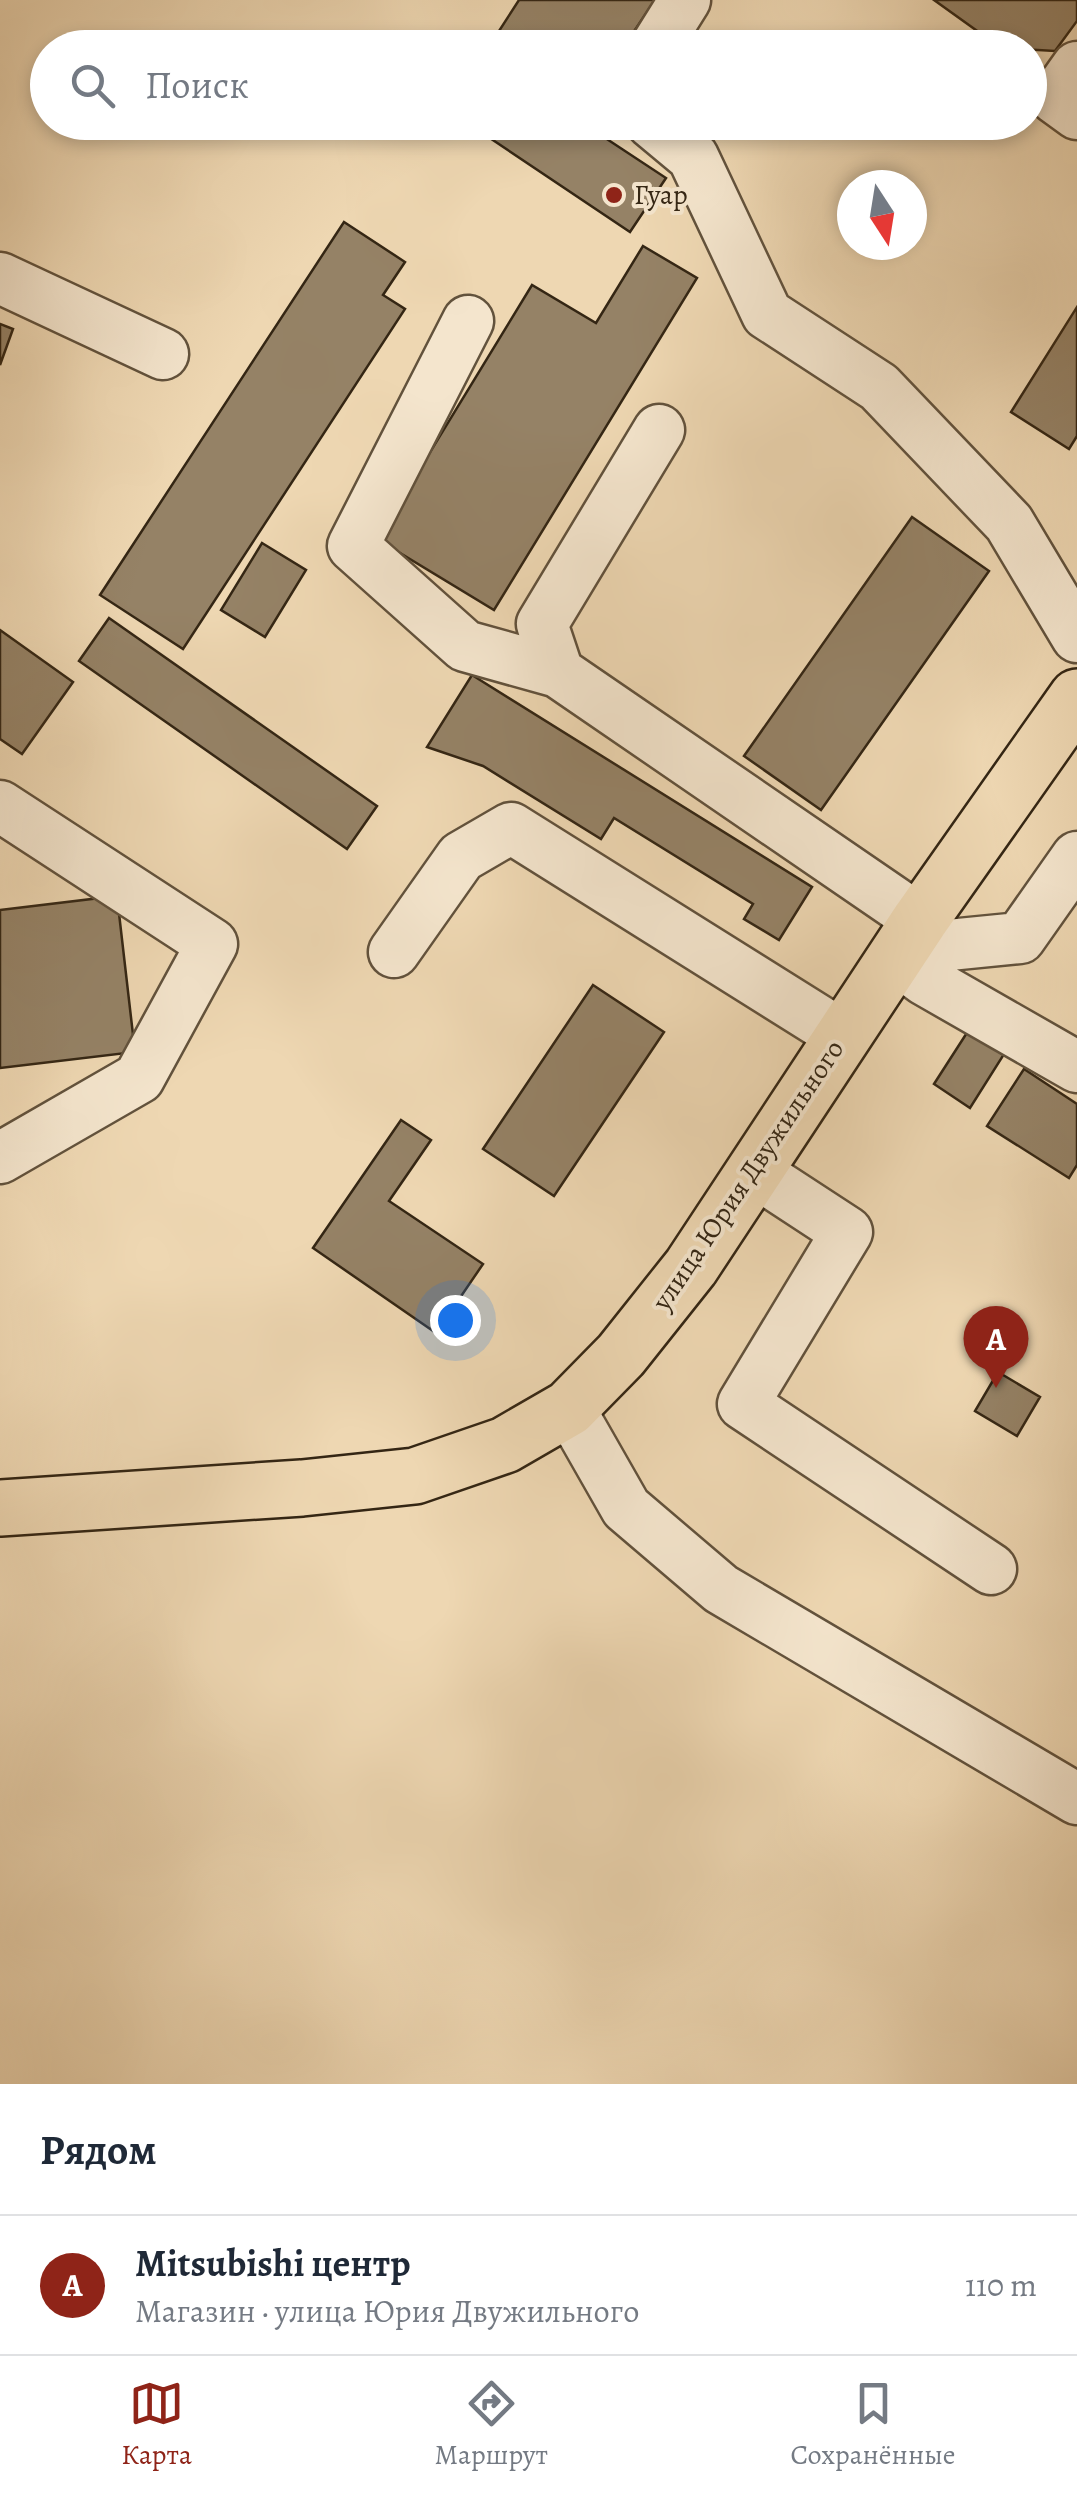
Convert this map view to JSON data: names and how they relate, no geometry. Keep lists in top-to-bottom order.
{
  "streets": {
    "main road": ["улица Юрия Двужильного"]
  },
  "places": ["Гуар"],
  "north": "bottom",
  "page": {
    "search": "Поиск",
    "pins": "A",
    "heading": "Рядом",
    "list": [
      {
        "mark": "A",
        "name": "Mitsubishi центр",
        "note": "Магазин · улица Юрия Двужильного",
        "value": "110 m"
      }
    ],
    "nav": ["Карта", "Маршрут", "Сохранённые"]
  }
}
